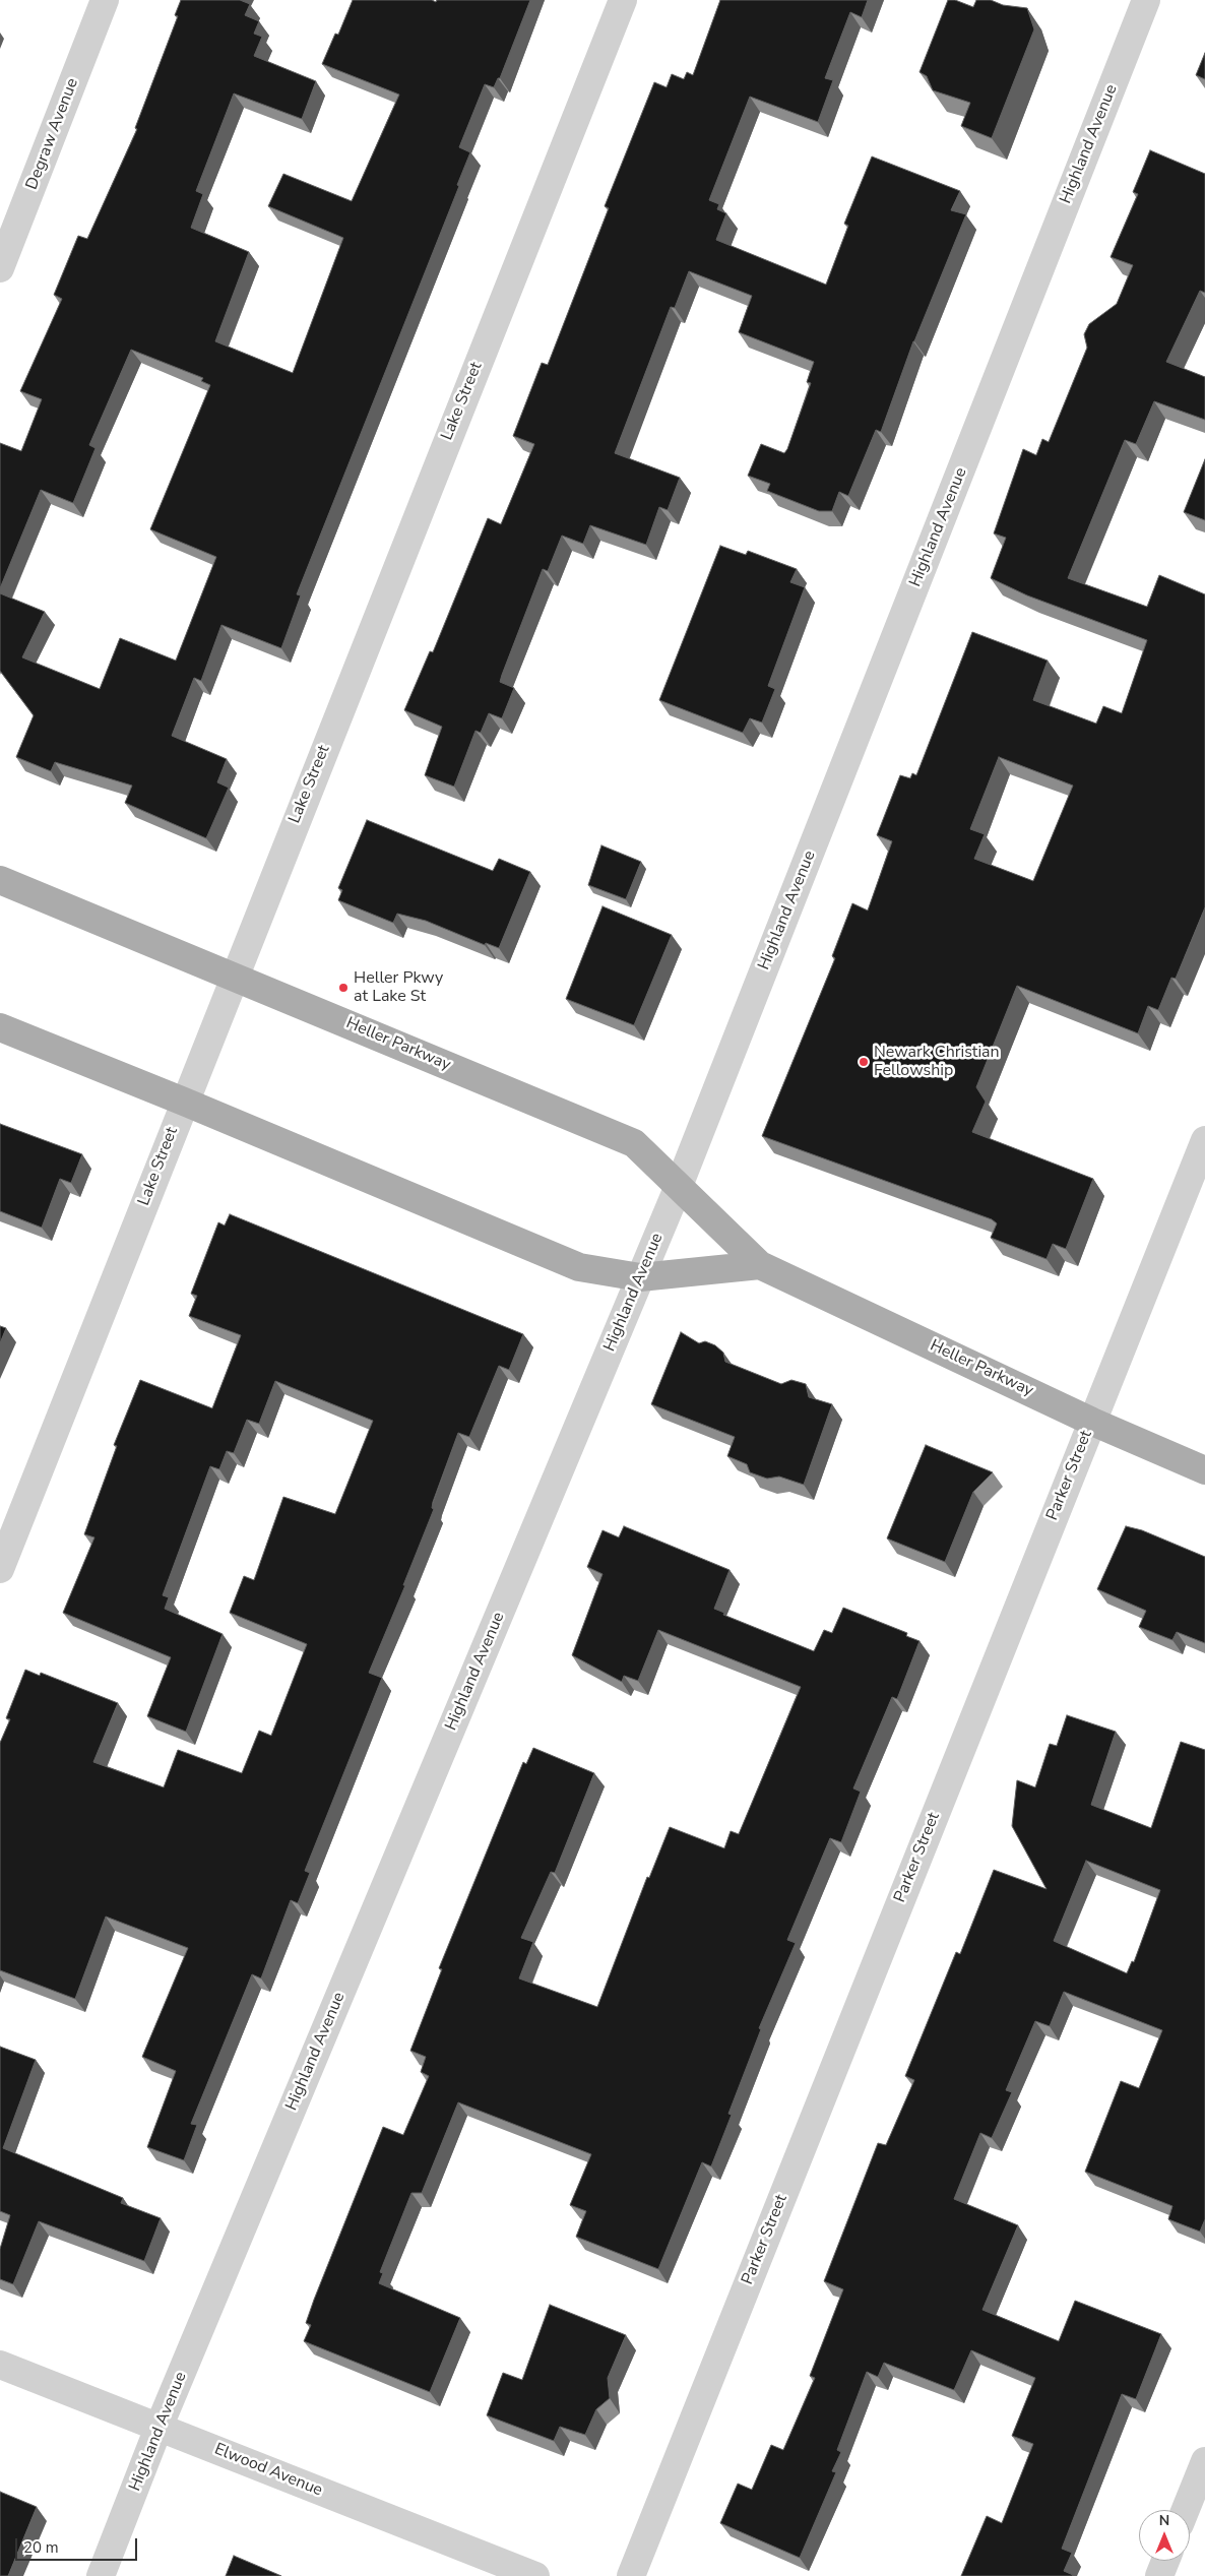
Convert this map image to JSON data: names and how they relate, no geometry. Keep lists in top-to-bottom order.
{
  "streets": {
    "main road": ["Heller Parkway"],
    "street": [
      "Degraw Avenue",
      "Highland Avenue",
      "Lake Street",
      "Parker Street",
      "Elwood Avenue"
    ]
  },
  "crossings": [
    ["Highland Avenue", "Heller Parkway"],
    ["Highland Avenue", "Elwood Avenue"],
    ["Lake Street", "Heller Parkway"],
    ["Heller Parkway", "Parker Street"]
  ],
  "places": ["Heller Pkwy at Lake St", "Newark Christian Fellowship"],
  "scale_bar": "20 m",
  "north": "top"
}
